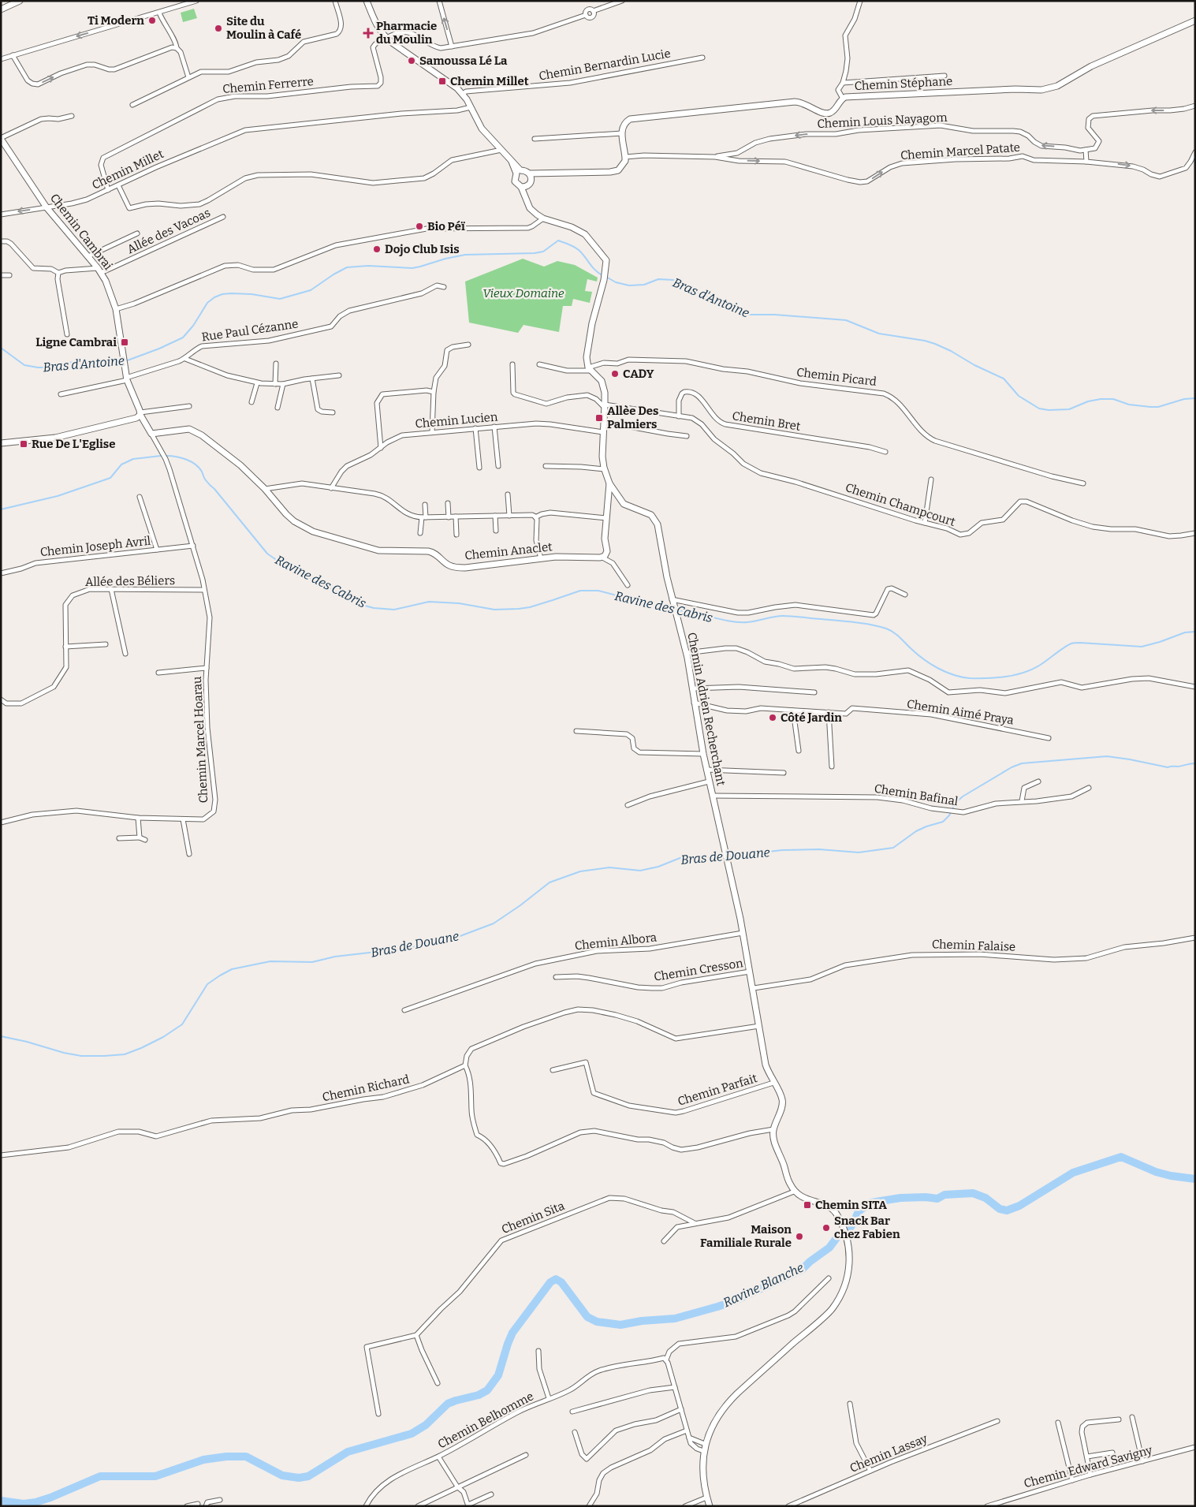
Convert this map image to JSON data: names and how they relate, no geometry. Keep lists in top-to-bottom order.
{
  "streets": {
    "main road": [
      "Chemin Stéphane",
      "Chemin Cambrai",
      "Chemin Anaclet",
      "Chemin Adrien Recherchant"
    ],
    "street": [
      "Chemin Bernardin Lucie",
      "Chemin Ferrerre",
      "Chemin Louis Nayagom",
      "Chemin Marcel Patate",
      "Chemin Millet",
      "Allée des Vacoas",
      "Rue Paul Cézanne",
      "Chemin Picard",
      "Chemin Lucien",
      "Chemin Bret",
      "Chemin Champcourt",
      "Chemin Joseph Avril",
      "Allée des Béliers",
      "Chemin Aimé Praya",
      "Chemin Marcel Hoarau",
      "Chemin Bafinal",
      "Chemin Albora",
      "Chemin Falaise",
      "Chemin Cresson",
      "Chemin Richard",
      "Chemin Parfait",
      "Chemin Sita",
      "Chemin Belhomme",
      "Chemin Lassay",
      "Chemin Edward Savigny"
    ]
  },
  "crossings": [
    ["Chemin Ferrerre", "Chemin Millet"],
    ["Chemin Louis Nayagom", "Chemin Marcel Patate"],
    ["Chemin Millet", "Chemin Cambrai"],
    ["Allée des Vacoas", "Chemin Cambrai"],
    ["Chemin Cambrai", "Rue Paul Cézanne"],
    ["Chemin Cambrai", "Chemin Anaclet"],
    ["Chemin Cambrai", "Chemin Marcel Hoarau"],
    ["Chemin Picard", "Chemin Adrien Recherchant"],
    ["Chemin Lucien", "Chemin Adrien Recherchant"],
    ["Chemin Bret", "Chemin Champcourt"],
    ["Chemin Champcourt", "Chemin Adrien Recherchant"],
    ["Chemin Joseph Avril", "Chemin Marcel Hoarau"],
    ["Allée des Béliers", "Chemin Marcel Hoarau"],
    ["Chemin Adrien Recherchant", "Chemin Aimé Praya"],
    ["Chemin Adrien Recherchant", "Chemin Bafinal"],
    ["Chemin Adrien Recherchant", "Chemin Albora"],
    ["Chemin Adrien Recherchant", "Chemin Falaise"],
    ["Chemin Adrien Recherchant", "Chemin Cresson"],
    ["Chemin Adrien Recherchant", "Chemin Parfait"]
  ],
  "one_way": ["Chemin Louis Nayagom", "Chemin Marcel Patate"],
  "water": [
    "Bras d'Antoine",
    "Ravine des Cabris",
    "Bras de Douane",
    "Ravine Blanche"
  ],
  "parks": ["Vieux Domaine"],
  "places": {
    "other": [
      "Ti Modern",
      "Site du Moulin à Café",
      "Samoussa Lé La",
      "Bio Péï",
      "Dojo Club Isis",
      "CADY",
      "Côté Jardin",
      "Snack Bar chez Fabien",
      "Maison Familiale Rurale"
    ],
    "health": ["Pharmacie du Moulin"],
    "transit": [
      "Chemin Millet",
      "Ligne Cambrai",
      "Allèe Des Palmiers",
      "Rue De L'Eglise",
      "Chemin SITA"
    ]
  }
}
